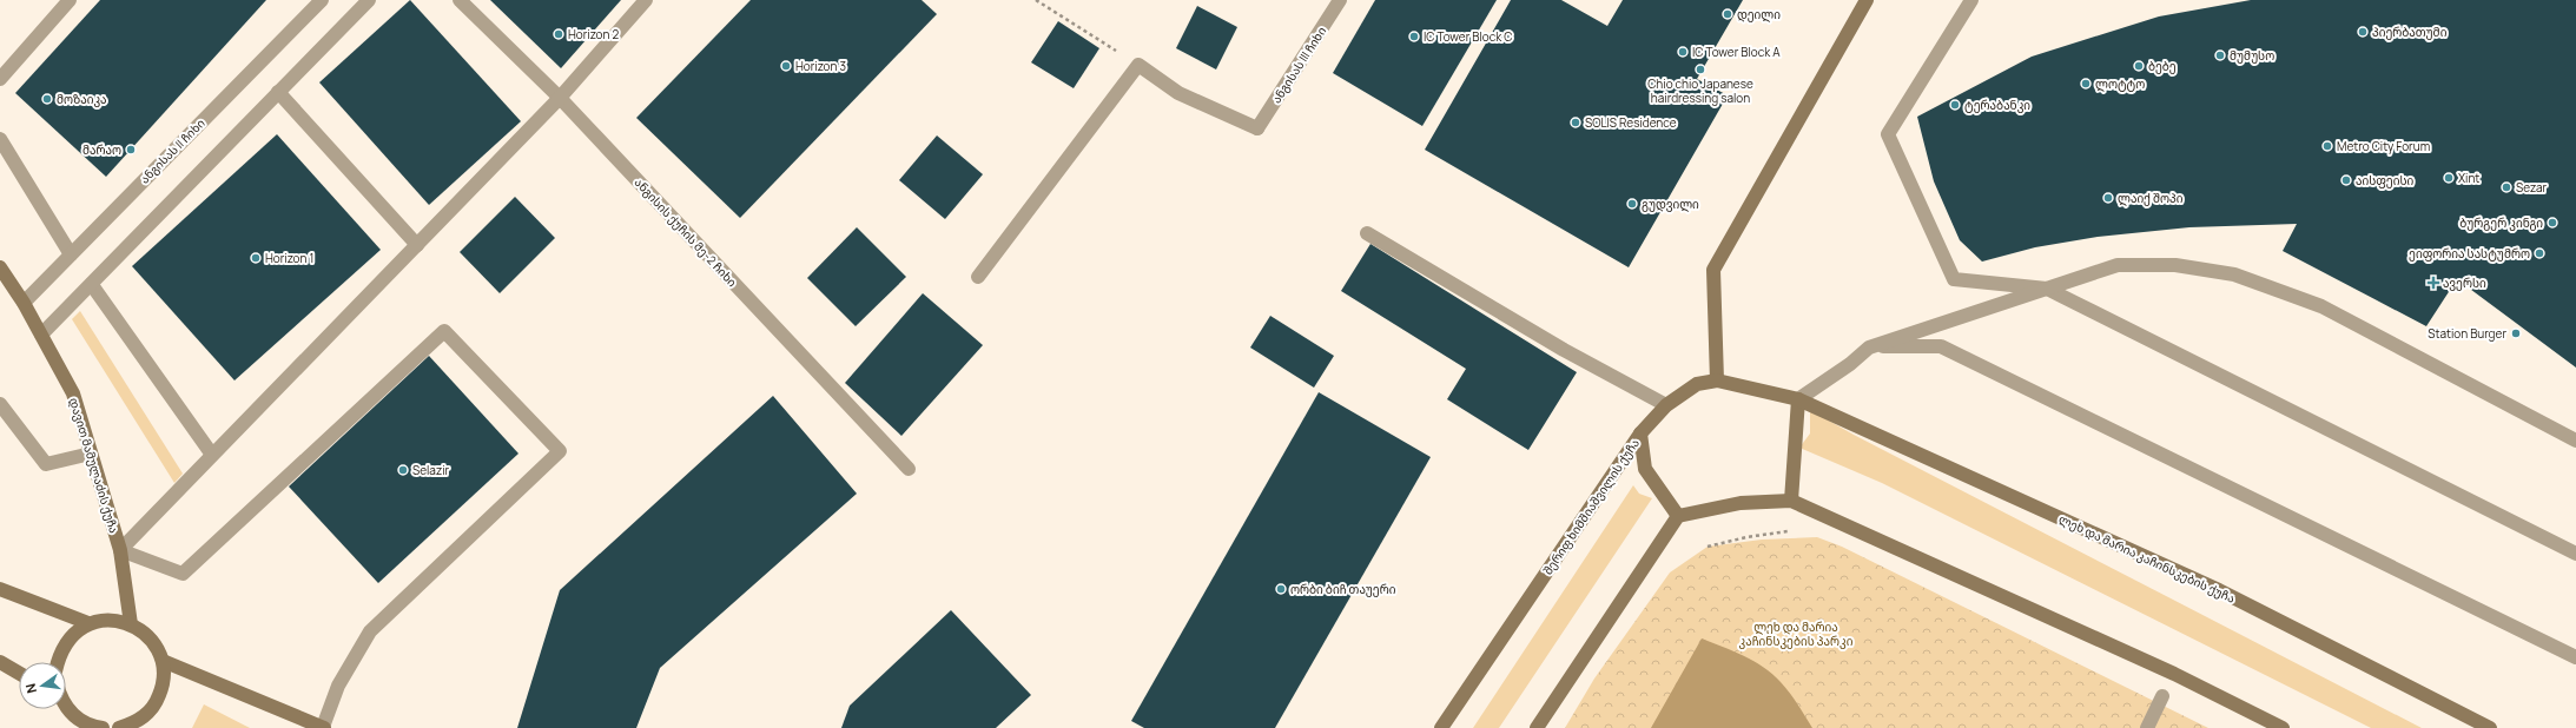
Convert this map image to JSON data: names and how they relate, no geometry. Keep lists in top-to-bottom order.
{
  "streets": {
    "main road": ["დავით მამულაძის ქუჩა", "შერიფ ხიმშიაშვილის ქუჩა", "ლეხ და მარია კაჩინსკების ქუჩა"],
    "street": ["ანგისას III ჩიხი", "ანგისას II ჩიხი", "ანგისის ქუჩის მე-2 ჩიხი"]
  },
  "crossings": [
    ["ანგისას II ჩიხი", "დავით მამულაძის ქუჩა"],
    ["შერიფ ხიმშიაშვილის ქუჩა", "ლეხ და მარია კაჩინსკების ქუჩა"]
  ],
  "parks": ["ლეხ და მარია კაჩინსკების პარკი"],
  "places": {
    "other": [
      "დეილი",
      "პიერბათუმი",
      "Horizon 2",
      "IC Tower Block C",
      "IC Tower Block A",
      "მუმუსო",
      "Horizon 3",
      "ბებე",
      "Chio chio Japanese hairdressing salon",
      "ლოტტო",
      "მოზაიკა",
      "ტერაბანკი",
      "SOLIS Residence",
      "Metro City Forum",
      "მარაო",
      "Xint",
      "აისფეისი",
      "Sezar",
      "ლაიქ შოპი",
      "გუდვილი",
      "ბურგერ კინგი",
      "ეიფორია სასტუმრო",
      "Horizon 1",
      "Station Burger",
      "Selazir",
      "ორბი ბიჩ თაუერი"
    ],
    "health": ["ავერსი"]
  },
  "north": "left"
}
